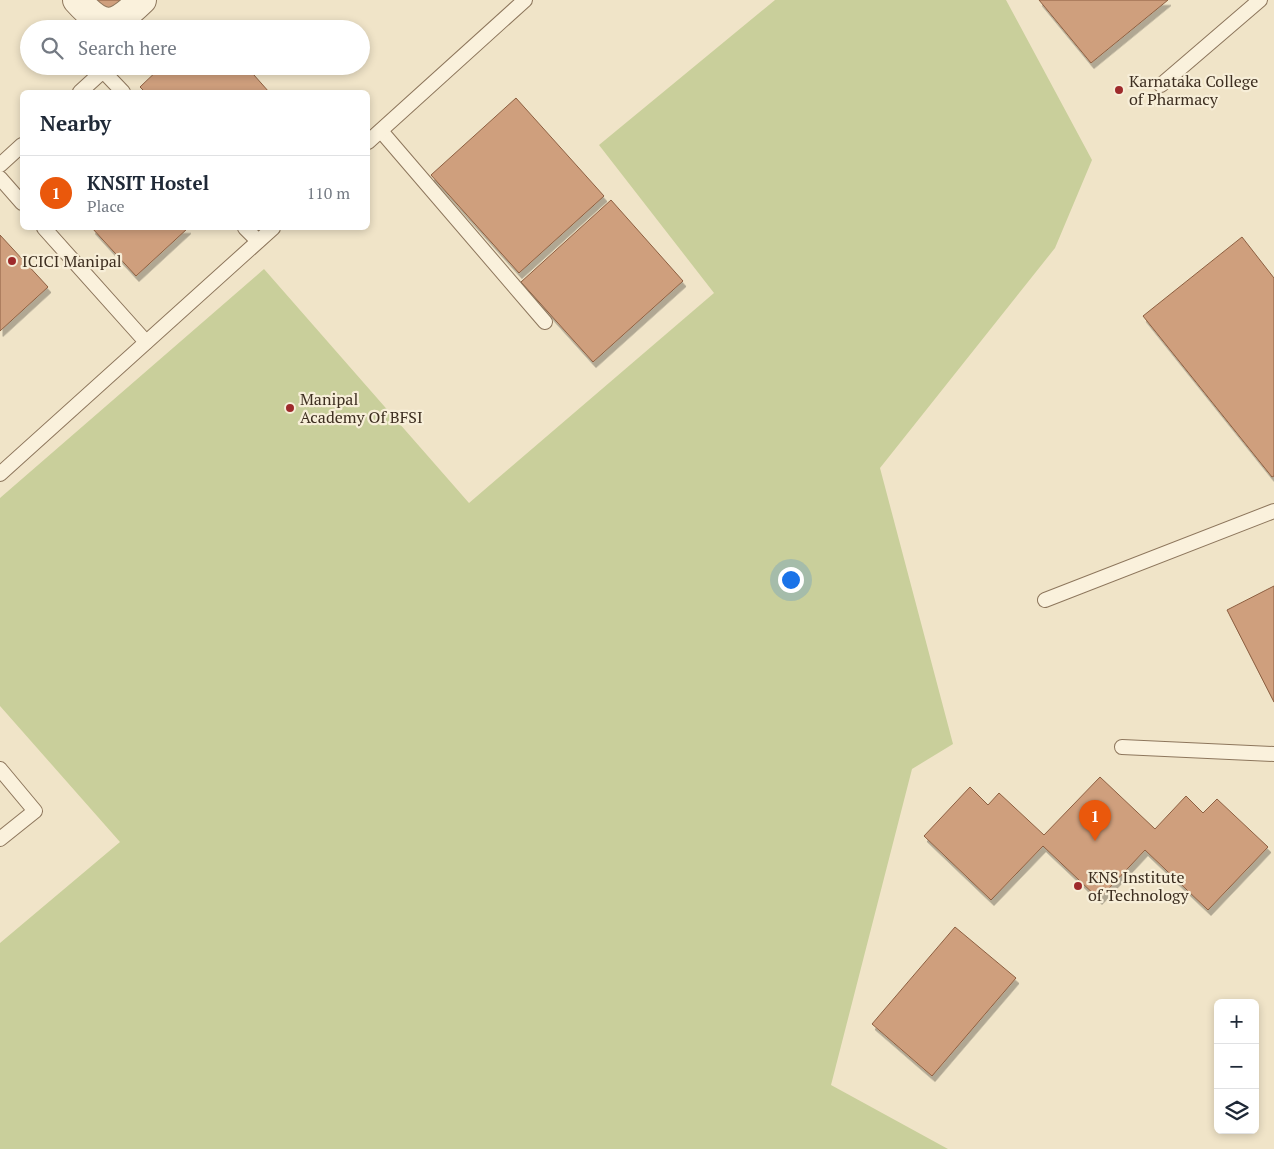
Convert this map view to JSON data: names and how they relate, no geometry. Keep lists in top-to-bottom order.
{
  "places": [
    "Karnataka College of Pharmacy",
    "ICICI Manipal",
    "Manipal Academy Of BFSI",
    "KNS Institute of Technology"
  ],
  "page": {
    "search": "Search here",
    "heading": "Nearby",
    "list": [
      {
        "mark": "1",
        "name": "KNSIT Hostel",
        "note": "Place",
        "value": "110 m"
      }
    ],
    "pins": "1",
    "map_buttons": ["+", "−"]
  }
}
